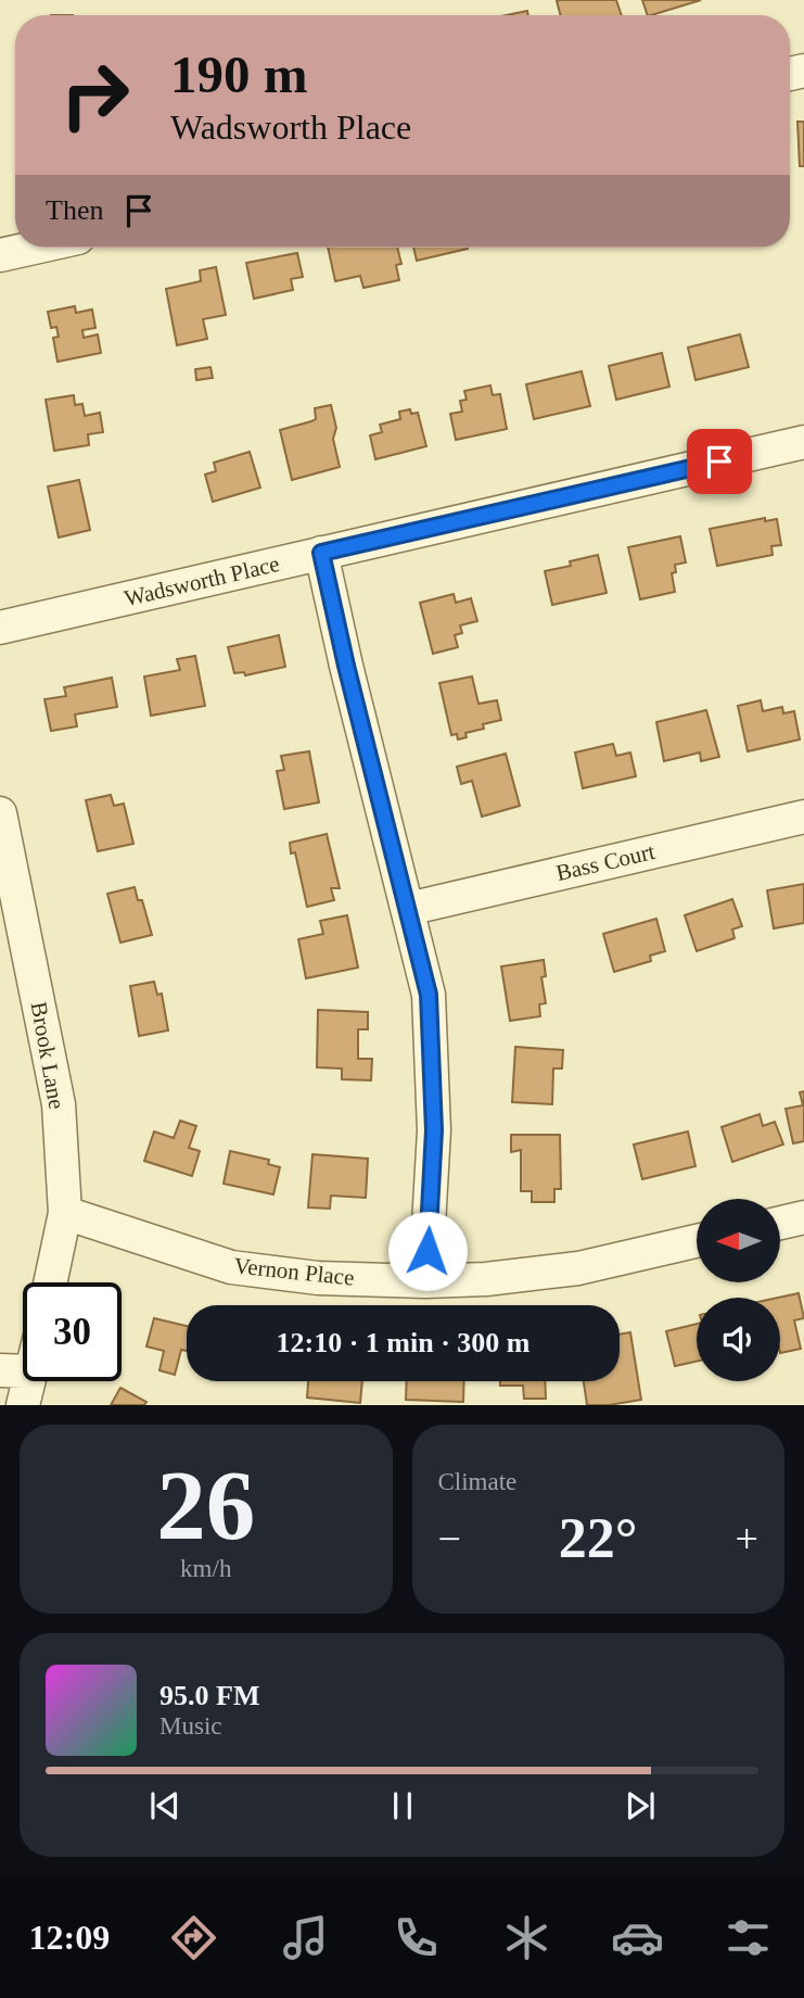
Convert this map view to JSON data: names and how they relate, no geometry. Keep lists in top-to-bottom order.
{
  "streets": {
    "street": [
      "Wadsworth Place",
      "Bass Court",
      "Brook Lane",
      "Vernon Place"
    ]
  },
  "crossings": [
    ["Brook Lane", "Vernon Place"]
  ],
  "north": "left",
  "page": {
    "turn": ["190 m", "Wadsworth Place"],
    "then": "Then",
    "limit": "30",
    "trip": "12:10 · 1 min · 300 m",
    "tile": [
      ["26", "km/h"],
      "Climate"
    ],
    "heat": ["−", "22°", "+"],
    "song": ["95.0 FM", "Music"],
    "tabs": "12:09"
  }
}
